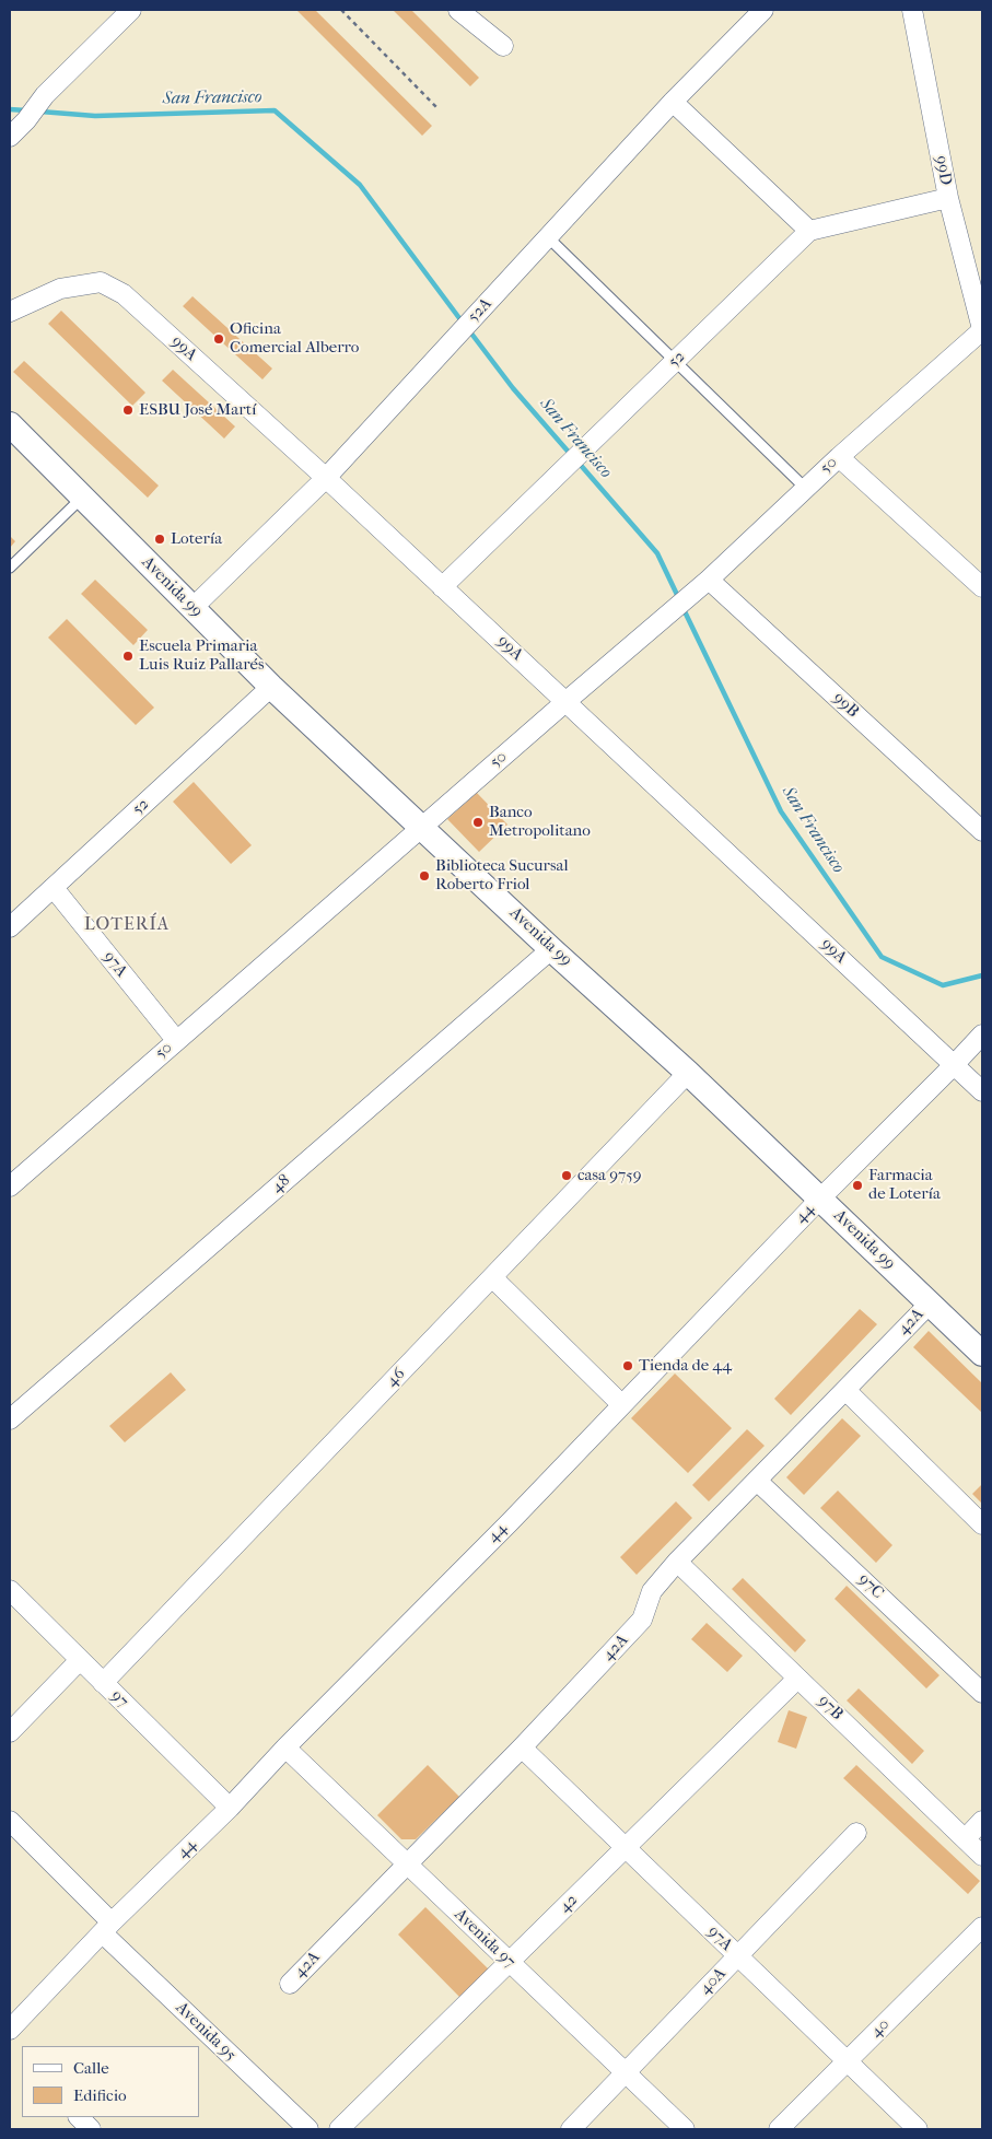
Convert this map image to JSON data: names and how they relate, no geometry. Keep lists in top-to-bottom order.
{
  "streets": {
    "street": [
      "99D",
      "52A",
      "99A",
      "52",
      "50",
      "Avenida 99",
      "99B",
      "97A",
      "48",
      "44",
      "42A",
      "46",
      "97C",
      "97",
      "97B",
      "42",
      "Avenida 97",
      "40A",
      "40",
      "Avenida 95"
    ]
  },
  "crossings": [
    ["99D", "50"],
    ["52A", "99A"],
    ["52A", "Avenida 99"],
    ["99A", "52"],
    ["99A", "50"],
    ["99A", "44"],
    ["52", "Avenida 99"],
    ["52", "97A"],
    ["50", "Avenida 99"],
    ["50", "99B"],
    ["50", "97A"],
    ["Avenida 99", "48"],
    ["Avenida 99", "44"],
    ["Avenida 99", "42A"],
    ["Avenida 99", "46"],
    ["97A", "42A"],
    ["97A", "42"],
    ["97A", "40A"],
    ["97A", "40"],
    ["44", "97"],
    ["44", "Avenida 97"],
    ["44", "Avenida 95"],
    ["42A", "97C"],
    ["42A", "97B"],
    ["42A", "Avenida 97"],
    ["46", "97"],
    ["97B", "42"],
    ["42", "Avenida 97"],
    ["Avenida 97", "40A"]
  ],
  "districts": ["LOTERÍA"],
  "water": ["San Francisco"],
  "places": [
    "Oficina Comercial Alberro",
    "ESBU José Martí",
    "Lotería",
    "Escuela Primaria Luis Ruiz Pallarés",
    "Banco Metropolitano",
    "Biblioteca Sucursal Roberto Friol",
    "casa 9759",
    "Farmacia de Lotería",
    "Tienda de 44"
  ],
  "legend": ["Calle", "Edificio"]
}
